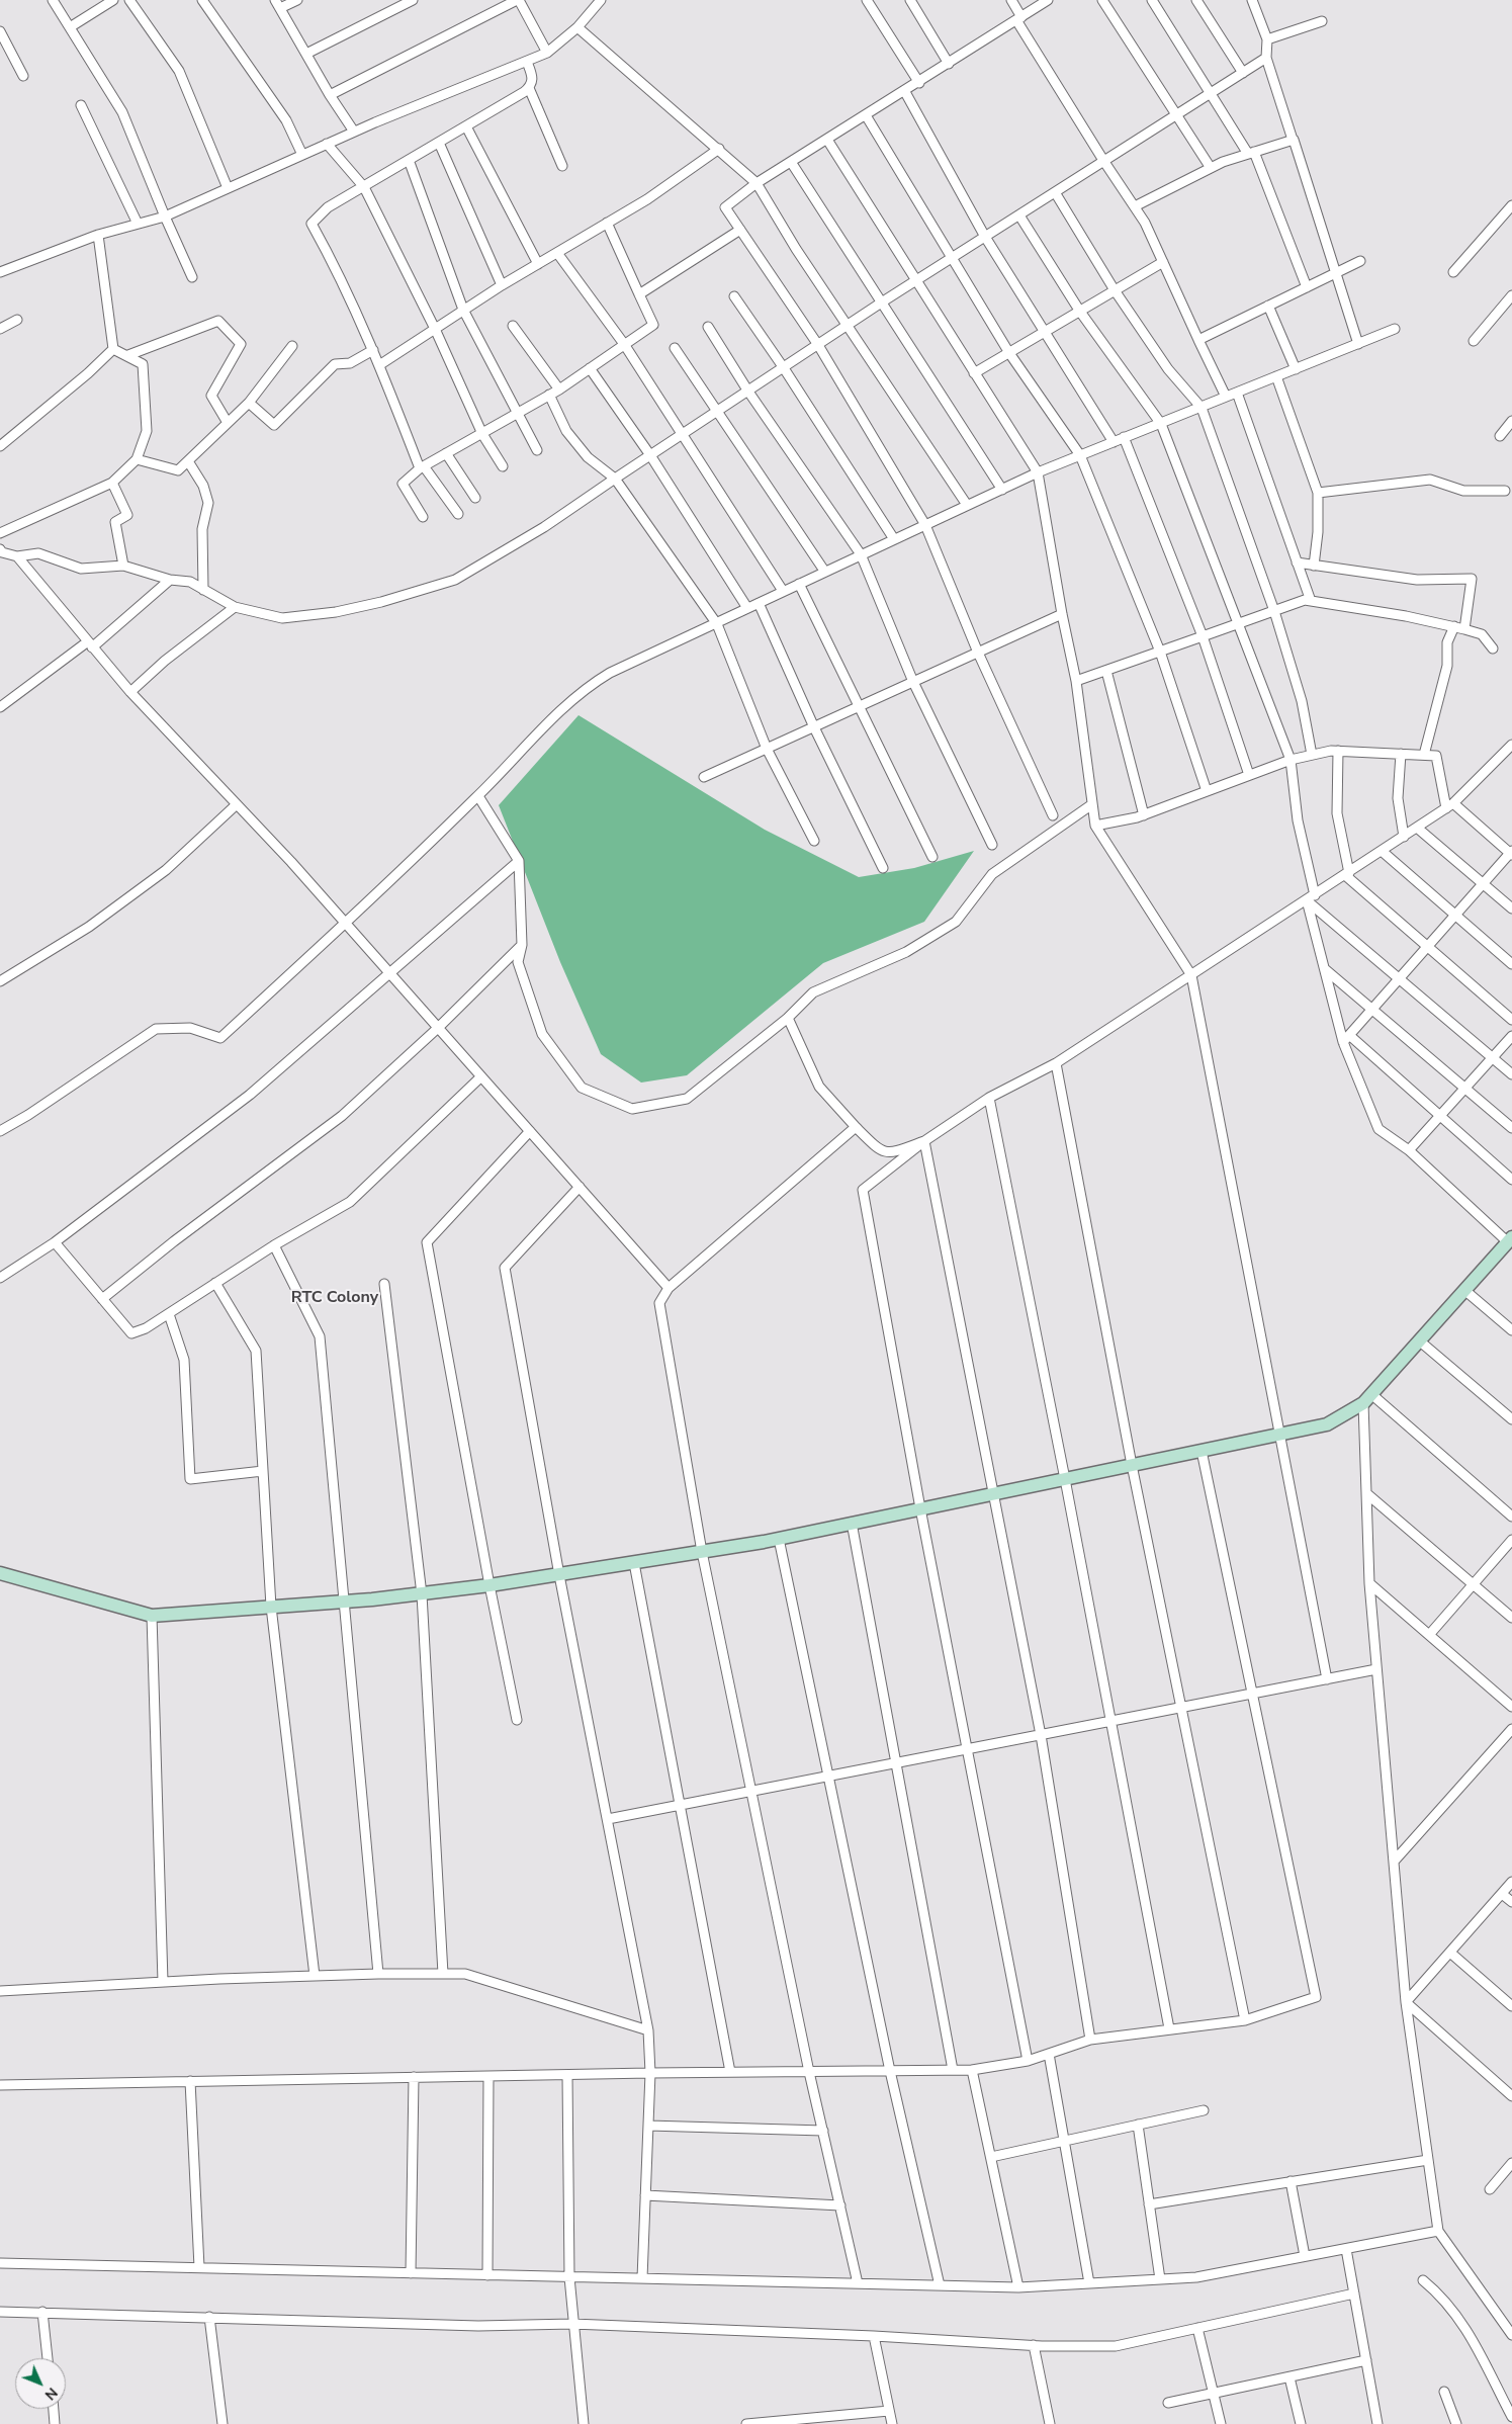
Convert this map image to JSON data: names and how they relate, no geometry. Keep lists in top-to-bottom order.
{
  "districts": ["RTC Colony"],
  "north": "bottom right"
}
